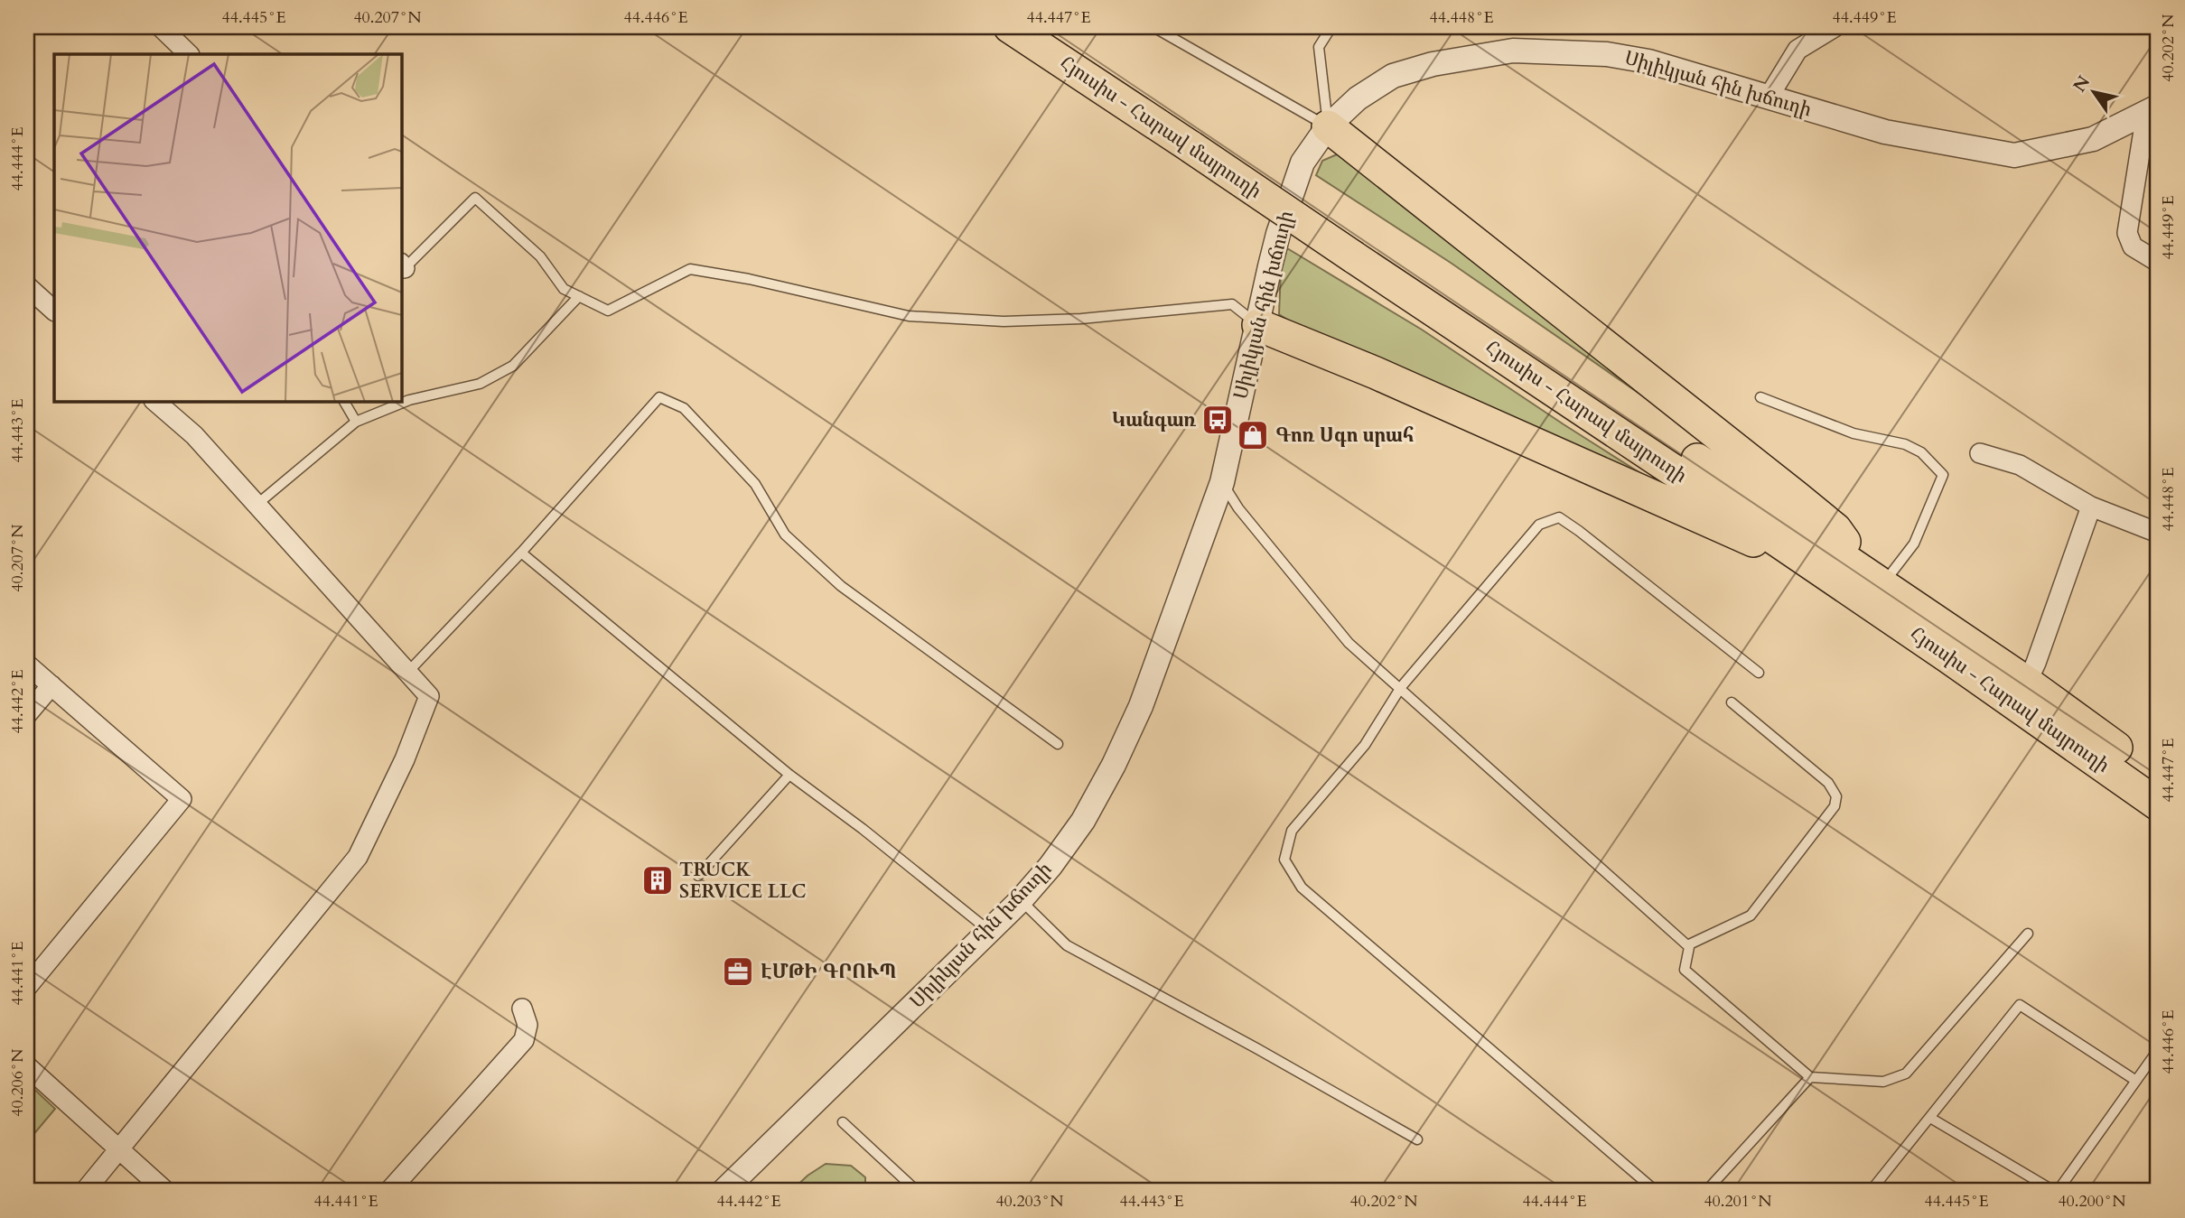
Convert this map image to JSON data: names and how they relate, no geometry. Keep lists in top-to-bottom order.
{
  "streets": {
    "highway": ["Հյուսիս - Հարավ մայրուղի"],
    "street": ["Սիլիկյան հին խճուղի"]
  },
  "places": {
    "bus stop": ["Կանգառ"],
    "shop": ["Գոռ Սգո սրահ"],
    "building": ["TRUCK SERVICE LLC"],
    "office": ["ԷՄԹԻ ԳՐՈՒՊ"]
  },
  "north": "top left",
  "coordinates": [
    "44.445°E",
    "40.207°N",
    "44.446°E",
    "44.447°E",
    "44.448°E",
    "44.449°E",
    "40.202°N",
    "44.444°E",
    "44.443°E",
    "44.442°E",
    "44.441°E",
    "40.206°N",
    "40.203°N",
    "40.201°N",
    "40.200°N"
  ]
}
